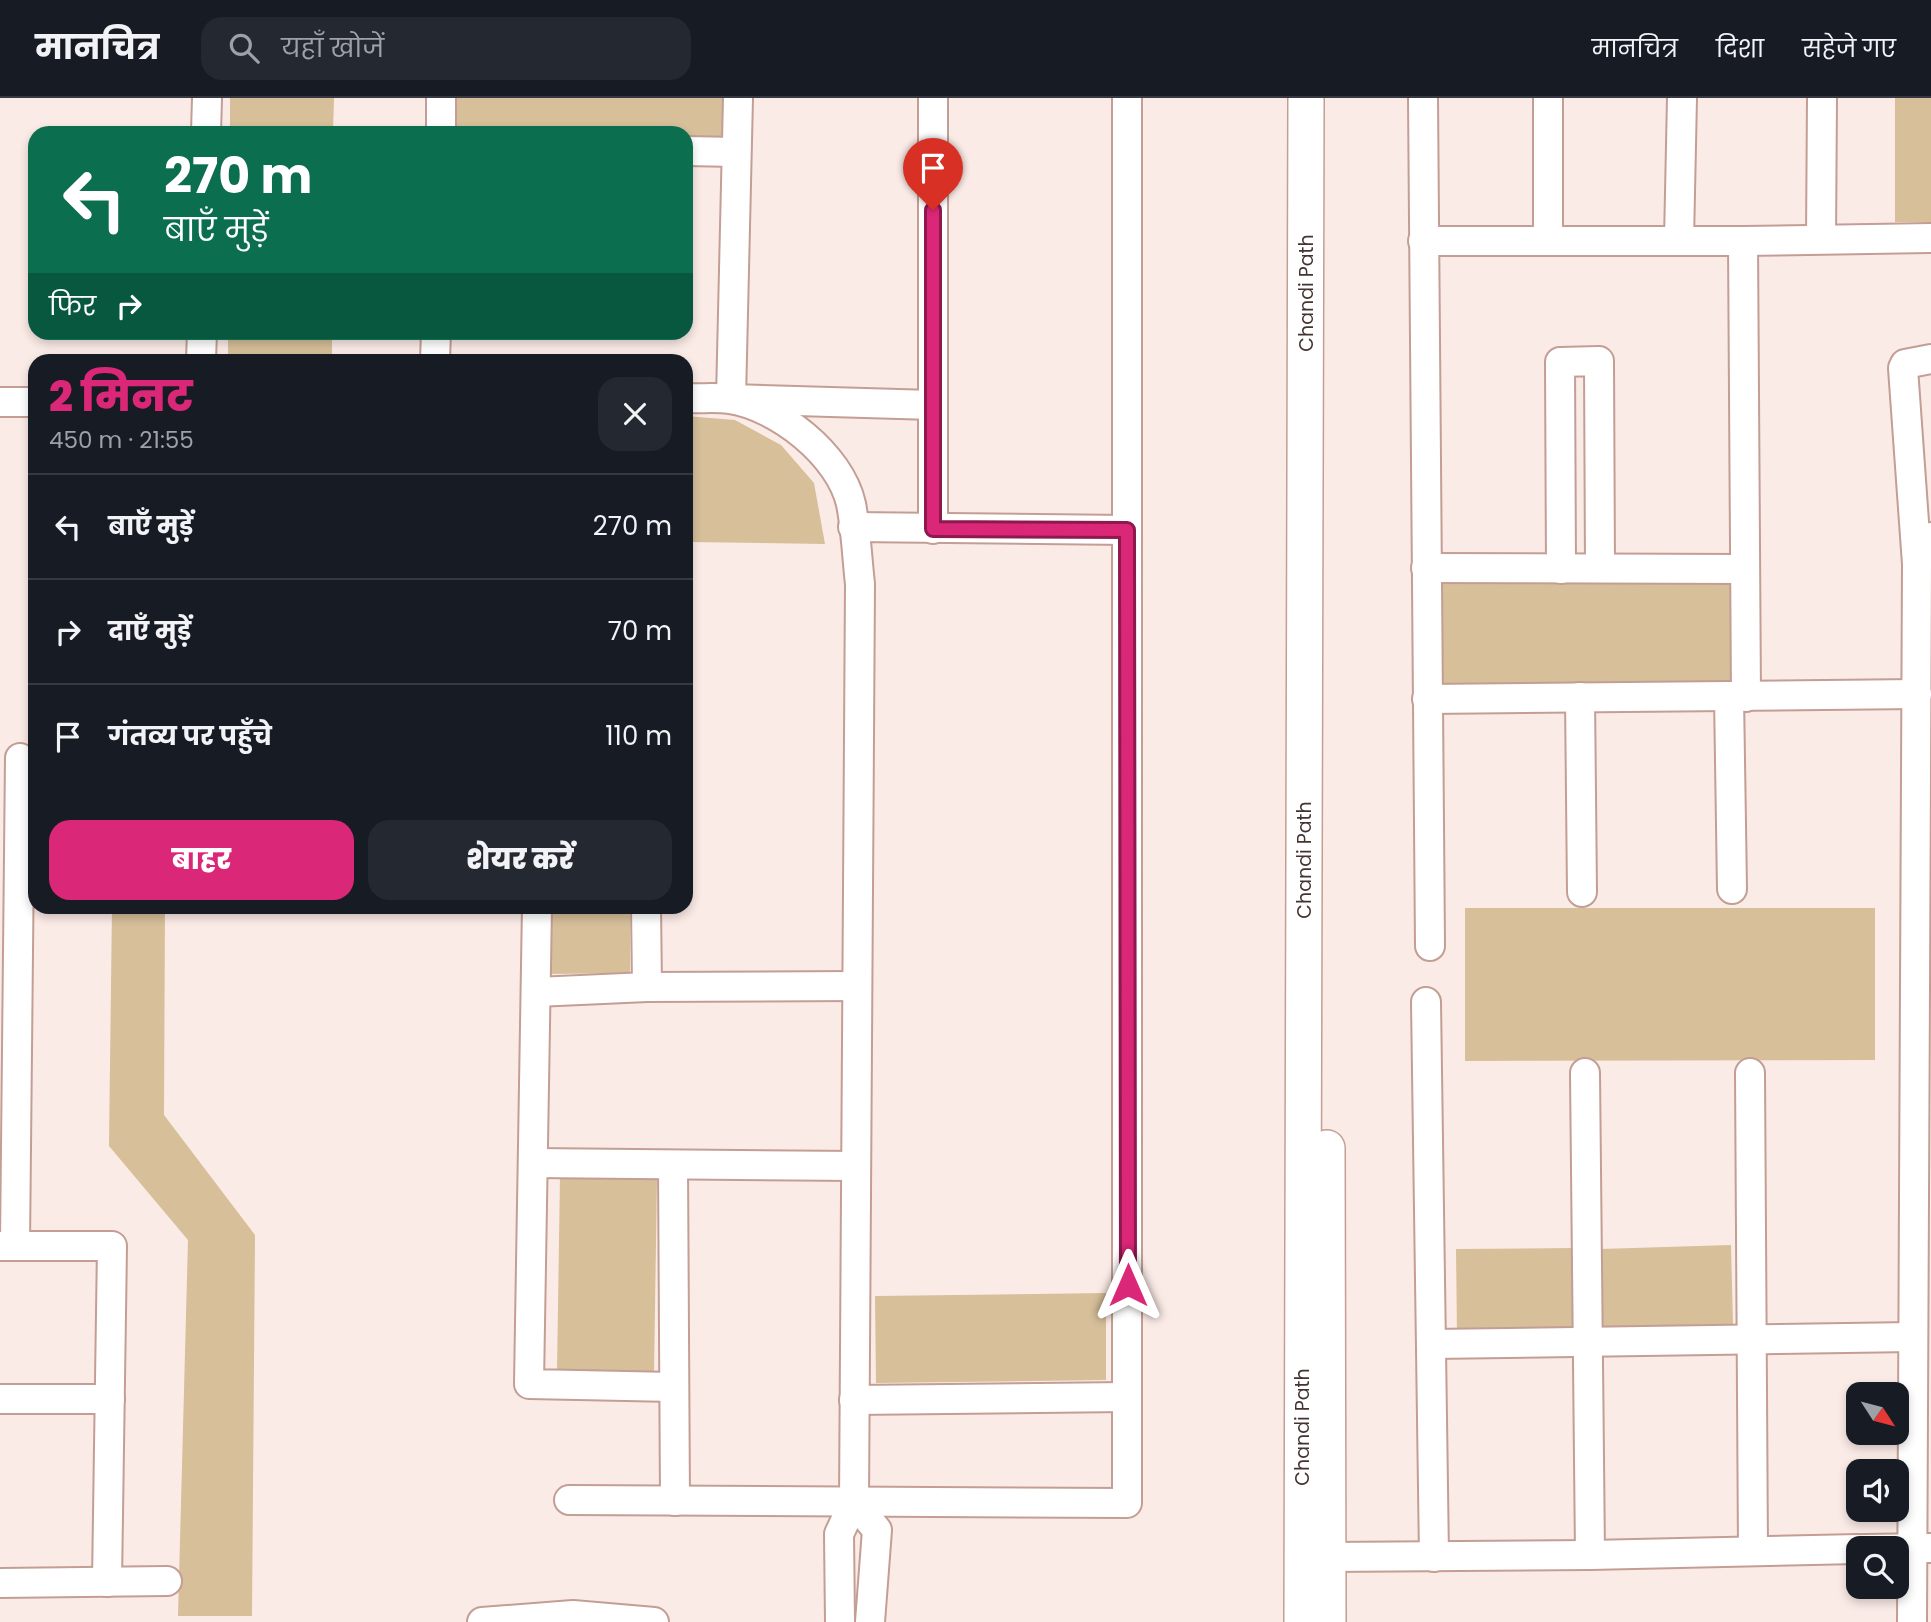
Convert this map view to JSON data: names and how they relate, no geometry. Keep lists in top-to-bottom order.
{
  "streets": {
    "main road": ["Chandi Path"]
  },
  "north": "bottom right",
  "page": {
    "header": "मानचित्र",
    "search": "यहाँ खोजें",
    "nav": ["मानचित्र", "दिशा", "सहेजे गए"],
    "turn": ["270 m", "बाएँ मुड़ें"],
    "then": "फिर",
    "heading": ["2 मिनट", "450 m · 21:55"],
    "list": [
      {
        "name": "बाएँ मुड़ें",
        "value": "270 m"
      },
      {
        "name": "दाएँ मुड़ें",
        "value": "70 m"
      },
      {
        "name": "गंतव्य पर पहुँचे",
        "value": "110 m"
      }
    ],
    "buttons": ["बाहर", "शेयर करें"]
  }
}
